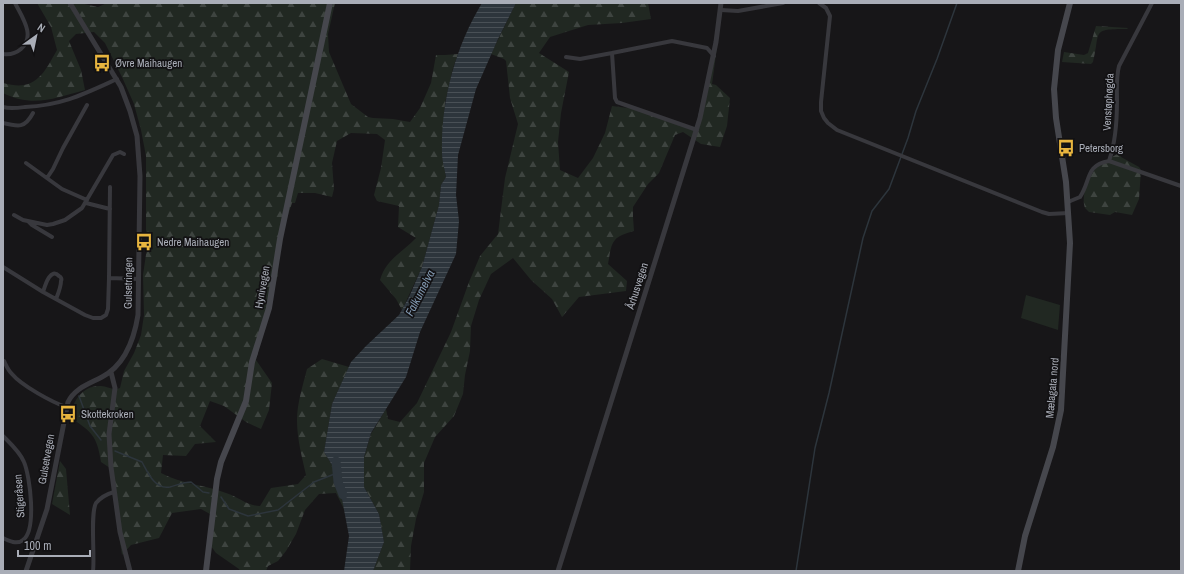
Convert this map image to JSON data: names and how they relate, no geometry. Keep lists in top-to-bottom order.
{
  "streets": {
    "main road": ["Hynivegen", "Mælagata nord"],
    "street": [
      "Venstøphøgda",
      "Gulsetringen",
      "Århusvegen",
      "Gulsetvegen",
      "Stigeråsen"
    ]
  },
  "crossings": [
    ["Gulsetringen", "Gulsetvegen"]
  ],
  "water": ["Falkumelva"],
  "places": {
    "bus stop": [
      "Øvre Maihaugen",
      "Petersborg",
      "Nedre Maihaugen",
      "Skottekroken"
    ]
  },
  "scale_bar": "100 m",
  "north": "top right"
}
